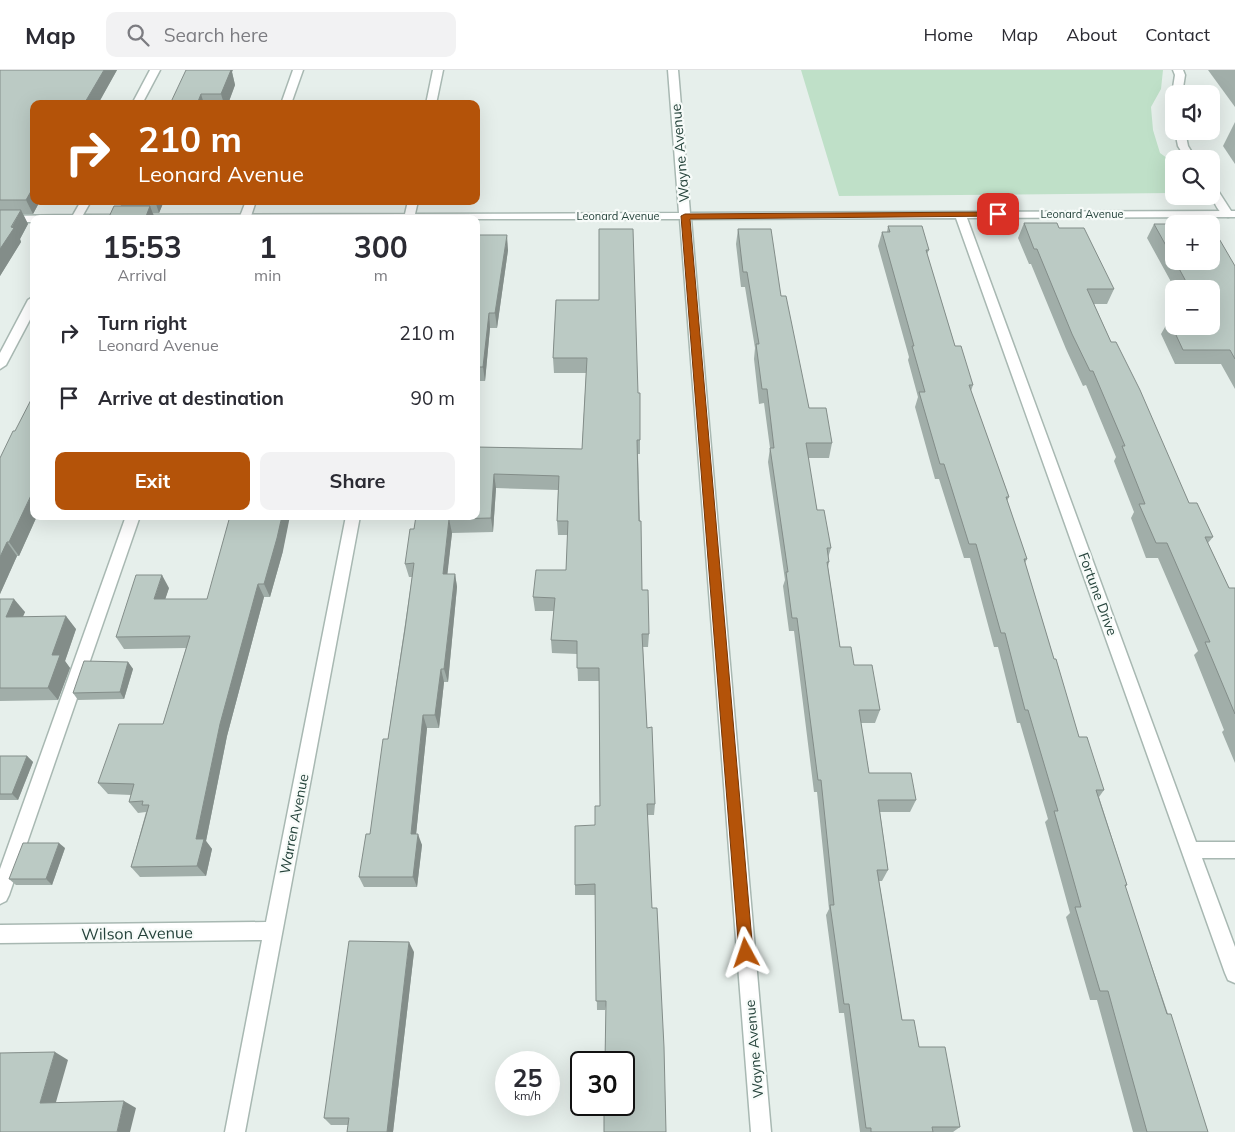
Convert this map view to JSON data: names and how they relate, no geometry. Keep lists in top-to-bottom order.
{
  "streets": {
    "street": [
      "Wayne Avenue",
      "Leonard Avenue",
      "Fortune Drive",
      "Warren Avenue",
      "Wilson Avenue"
    ]
  },
  "crossings": [
    ["Wayne Avenue", "Leonard Avenue"],
    ["Leonard Avenue", "Fortune Drive"],
    ["Warren Avenue", "Wilson Avenue"]
  ],
  "page": {
    "header": "Map",
    "search": "Search here",
    "nav": [
      "Home",
      "Map",
      "About",
      "Contact"
    ],
    "map_buttons": ["+", "−"],
    "turn": ["210 m", "Leonard Avenue"],
    "eta": [
      "15:53",
      "Arrival",
      "1",
      "min",
      "300",
      "m"
    ],
    "list": [
      {
        "name": "Turn right",
        "note": "Leonard Avenue",
        "value": "210 m"
      },
      {
        "name": "Arrive at destination",
        "value": "90 m"
      }
    ],
    "buttons": ["Exit", "Share"],
    "speed": "25 km/h",
    "limit": "30"
  }
}
